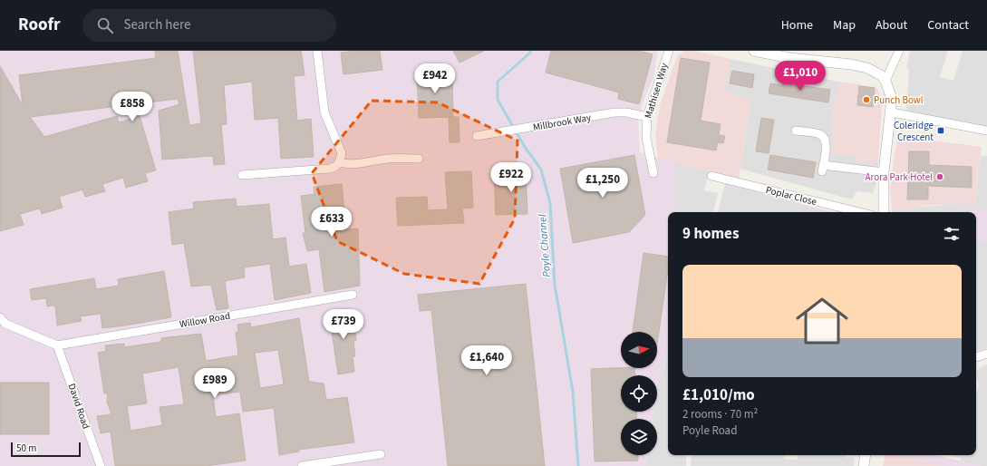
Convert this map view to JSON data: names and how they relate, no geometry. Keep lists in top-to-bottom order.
{
  "streets": {
    "street": [
      "Mathisen Way",
      "Millbrook Way",
      "Poplar Close",
      "Willow Road",
      "David Road"
    ]
  },
  "crossings": [
    ["Mathisen Way", "Millbrook Way"],
    ["Willow Road", "David Road"]
  ],
  "water": ["Poyle Channel"],
  "places": {
    "other": ["Punch Bowl", "Arora Park Hotel"],
    "transit": ["Coleridge Crescent"]
  },
  "scale_bar": "50 m",
  "north": "right",
  "page": {
    "header": "Roofr",
    "search": "Search here",
    "nav": [
      "Home",
      "Map",
      "About",
      "Contact"
    ],
    "price": [
      "£1,010",
      "£942",
      "£858",
      "£922",
      "£1,250",
      "£633",
      "£739",
      "£1,640",
      "£989"
    ],
    "heading": "9 homes",
    "list": [
      {
        "name": "£1,010/mo",
        "note": "2 rooms · 70 m² · Poyle Road"
      }
    ],
    "scale": "50 m"
  }
}
